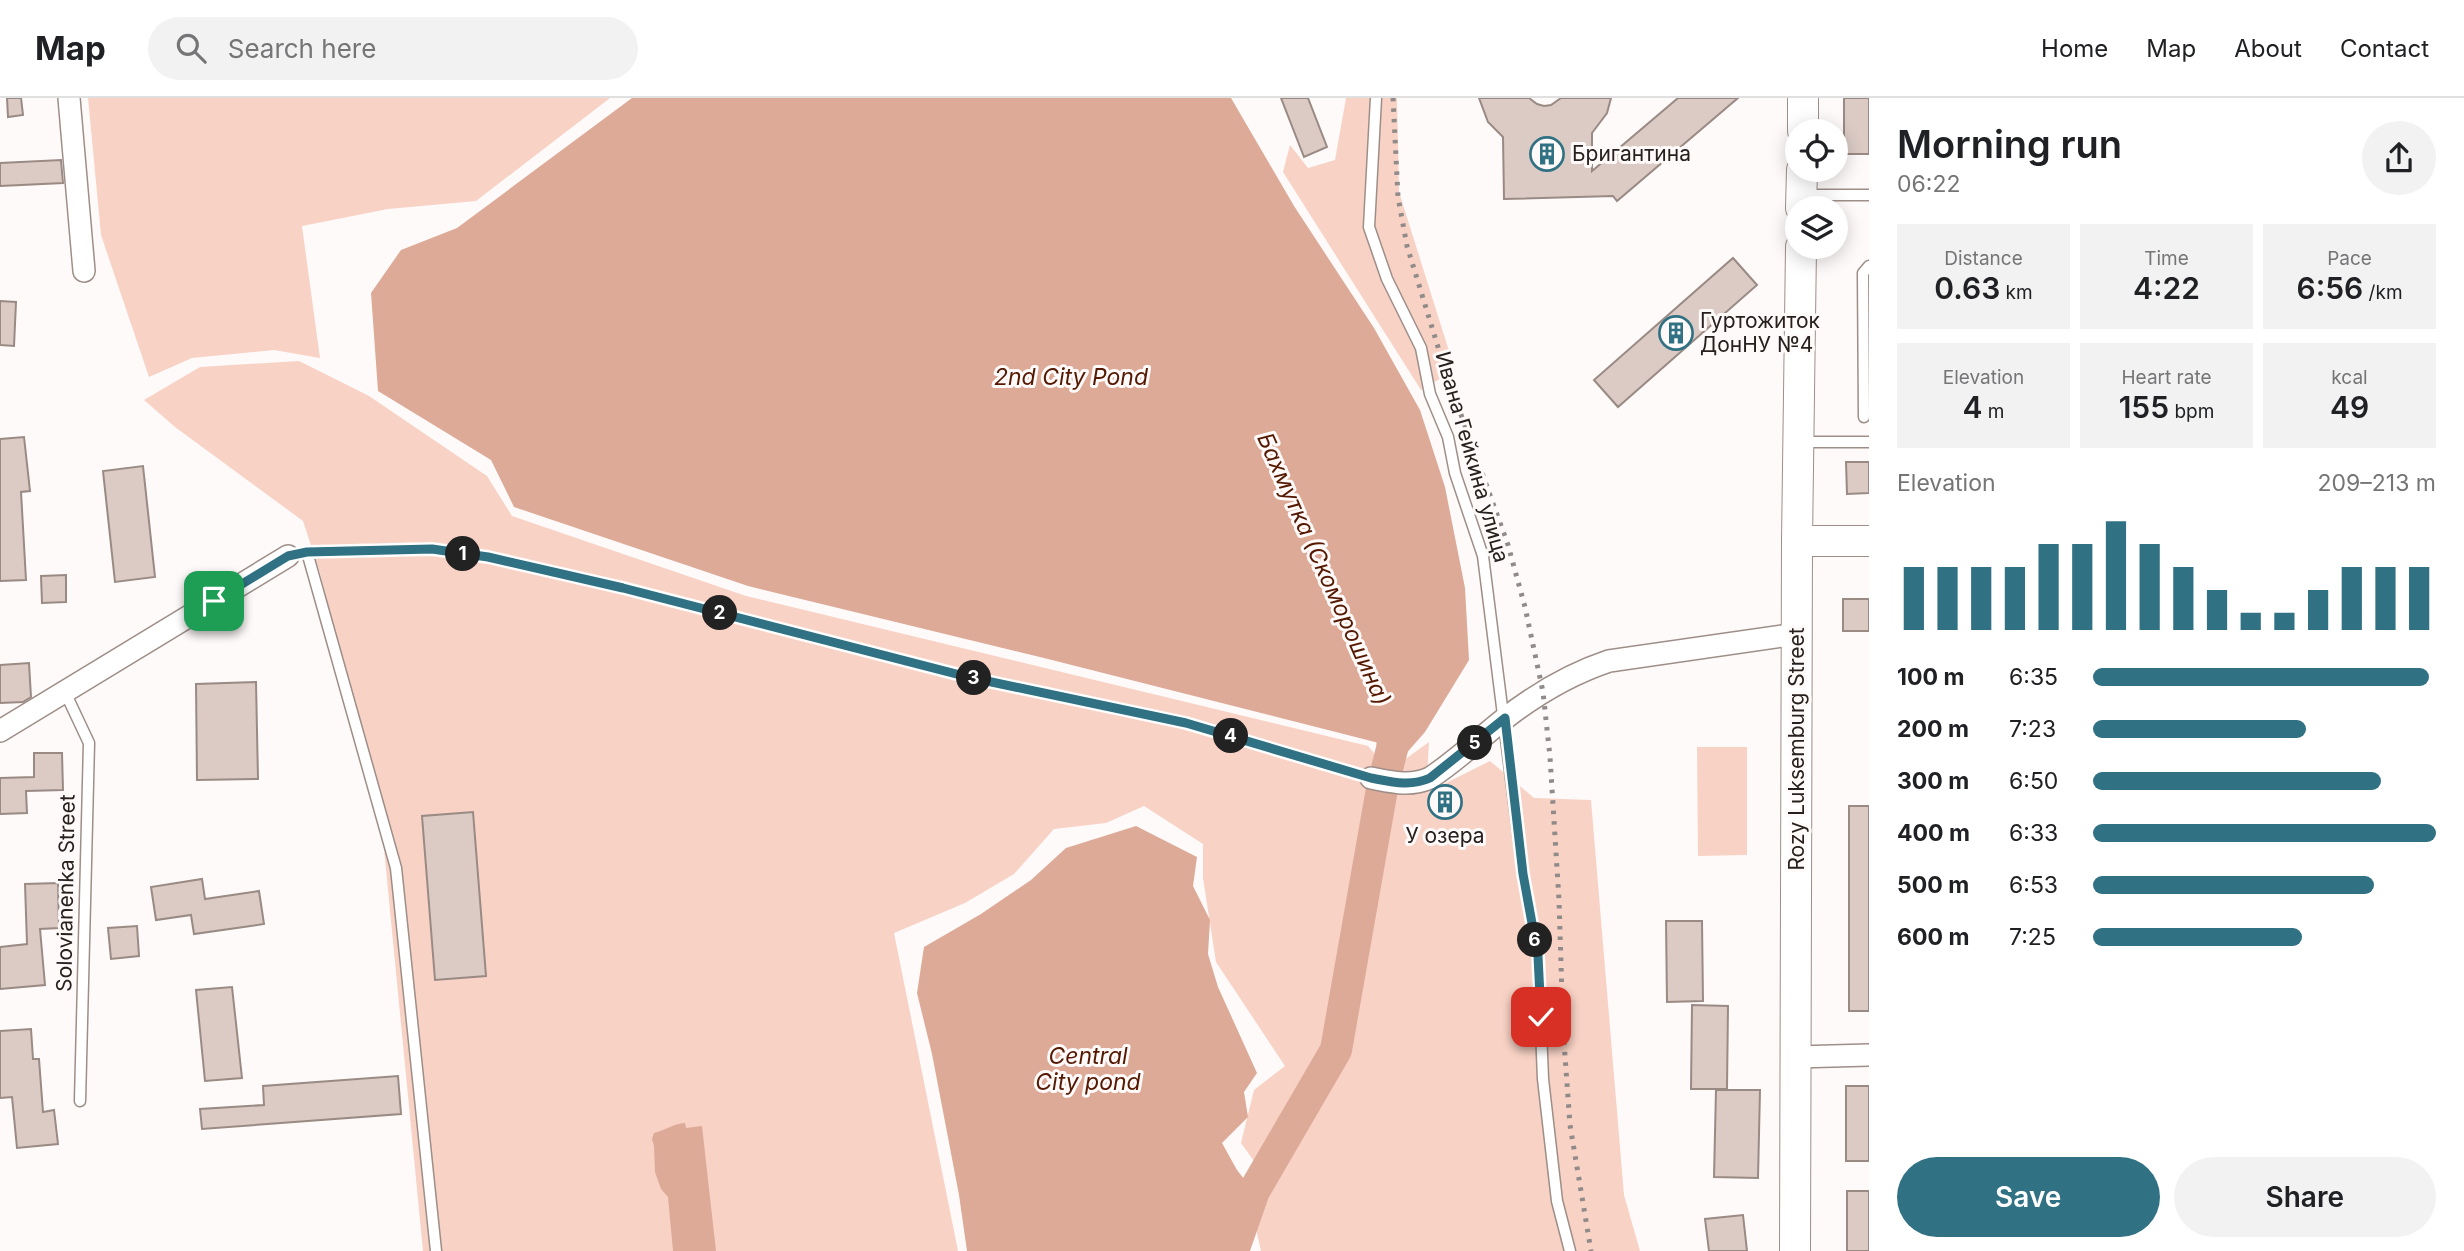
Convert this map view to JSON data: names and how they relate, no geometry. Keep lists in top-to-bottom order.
{
  "streets": {
    "street": ["Rozy Luksemburg Street"],
    "lane": ["Ивана Гейкина улица", "Solovianenka Street"]
  },
  "water": ["2nd City Pond", "Бахмутка (Скоморошина)", "Central City pond"],
  "places": {
    "building": ["Бригантина", "Гуртожиток ДонНУ №4", "У озера"]
  },
  "page": {
    "header": "Map",
    "search": "Search here",
    "nav": [
      "Home",
      "Map",
      "About",
      "Contact"
    ],
    "heading": ["Morning run", "06:22"],
    "stats": [
      ["Distance", "0.63 km"],
      ["Time", "4:22"],
      ["Pace", "6:56 /km"],
      ["Elevation", "4 m"],
      ["Heart rate", "155 bpm"],
      ["kcal", "49"]
    ],
    "chart": ["Elevation", "209–213 m"],
    "pins": [
      "1",
      "2",
      "3",
      "4",
      "5",
      "6"
    ],
    "list": [
      {
        "name": "100 m",
        "note": "6:35"
      },
      {
        "name": "200 m",
        "note": "7:23"
      },
      {
        "name": "300 m",
        "note": "6:50"
      },
      {
        "name": "400 m",
        "note": "6:33"
      },
      {
        "name": "500 m",
        "note": "6:53"
      },
      {
        "name": "600 m",
        "note": "7:25"
      }
    ],
    "buttons": ["Save", "Share"]
  }
}
